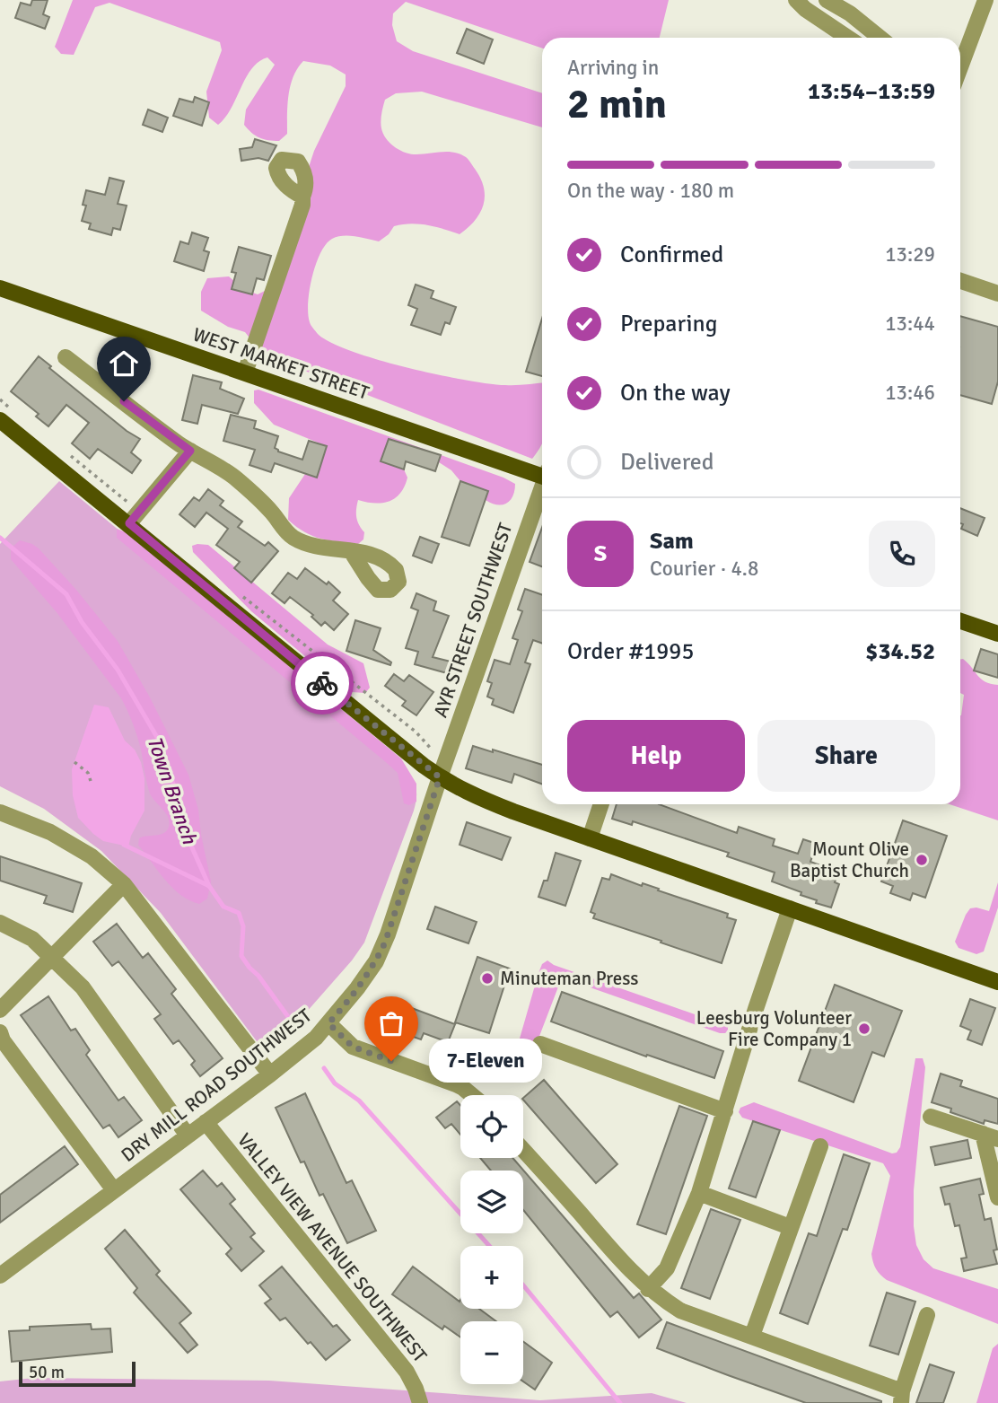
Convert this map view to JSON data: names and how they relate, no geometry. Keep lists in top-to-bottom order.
{
  "streets": {
    "main road": ["WEST MARKET STREET"],
    "street": ["AYR STREET SOUTHWEST", "DRY MILL ROAD SOUTHWEST", "VALLEY VIEW AVENUE SOUTHWEST"]
  },
  "crossings": [
    ["AYR STREET SOUTHWEST", "DRY MILL ROAD SOUTHWEST"],
    ["DRY MILL ROAD SOUTHWEST", "VALLEY VIEW AVENUE SOUTHWEST"]
  ],
  "water": ["Town Branch"],
  "places": [
    "Mount Olive Baptist Church",
    "Minuteman Press",
    "Leesburg Volunteer Fire Company 1",
    "7-Eleven"
  ],
  "scale_bar": "50 m",
  "page": {
    "heading": ["2 min", "Arriving in", "13:54–13:59"],
    "panel": [
      "Sam",
      "Courier · 4.8",
      "Order #1995",
      "$34.52"
    ],
    "bar": "On the way · 180 m",
    "list": [
      ["Confirmed", "13:29"],
      ["Preparing", "13:44"],
      ["On the way", "13:46"],
      "Delivered"
    ],
    "round": "S",
    "buttons": ["Help", "Share"],
    "bubble": "7-Eleven",
    "map_buttons": ["+", "−"],
    "scale": "50 m"
  }
}
